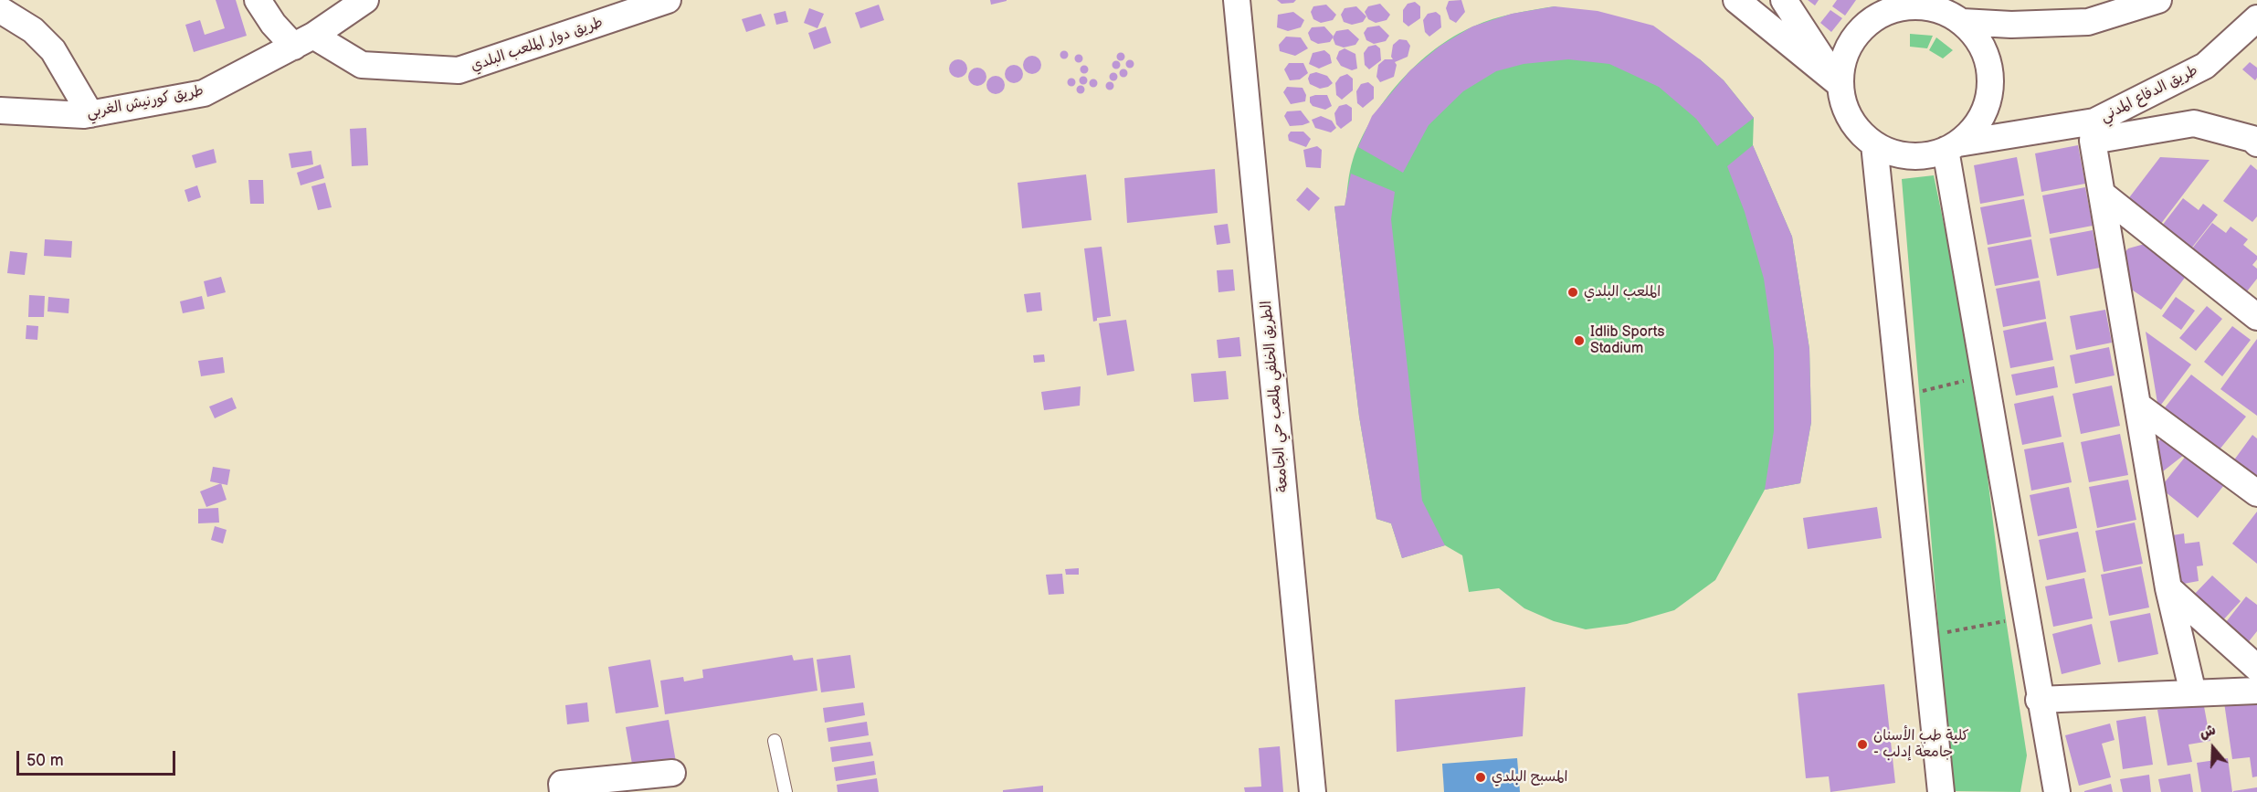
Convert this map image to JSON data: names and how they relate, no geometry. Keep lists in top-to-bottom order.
{
  "streets": {
    "street": [
      "طريق دوار الملعب البلدي",
      "طريق الدفاع المدني",
      "طريق كورنيش الغربي",
      "الطريق الخلفي لملعب حي الجامعة"
    ]
  },
  "crossings": [
    ["طريق دوار الملعب البلدي", "طريق كورنيش الغربي"]
  ],
  "places": [
    "الملعب البلدي",
    "Idlib Sports Stadium",
    "كلية طب الأسنان - جامعة إدلب",
    "المسبح البلدي"
  ],
  "scale_bar": "50 m",
  "north": "top"
}
